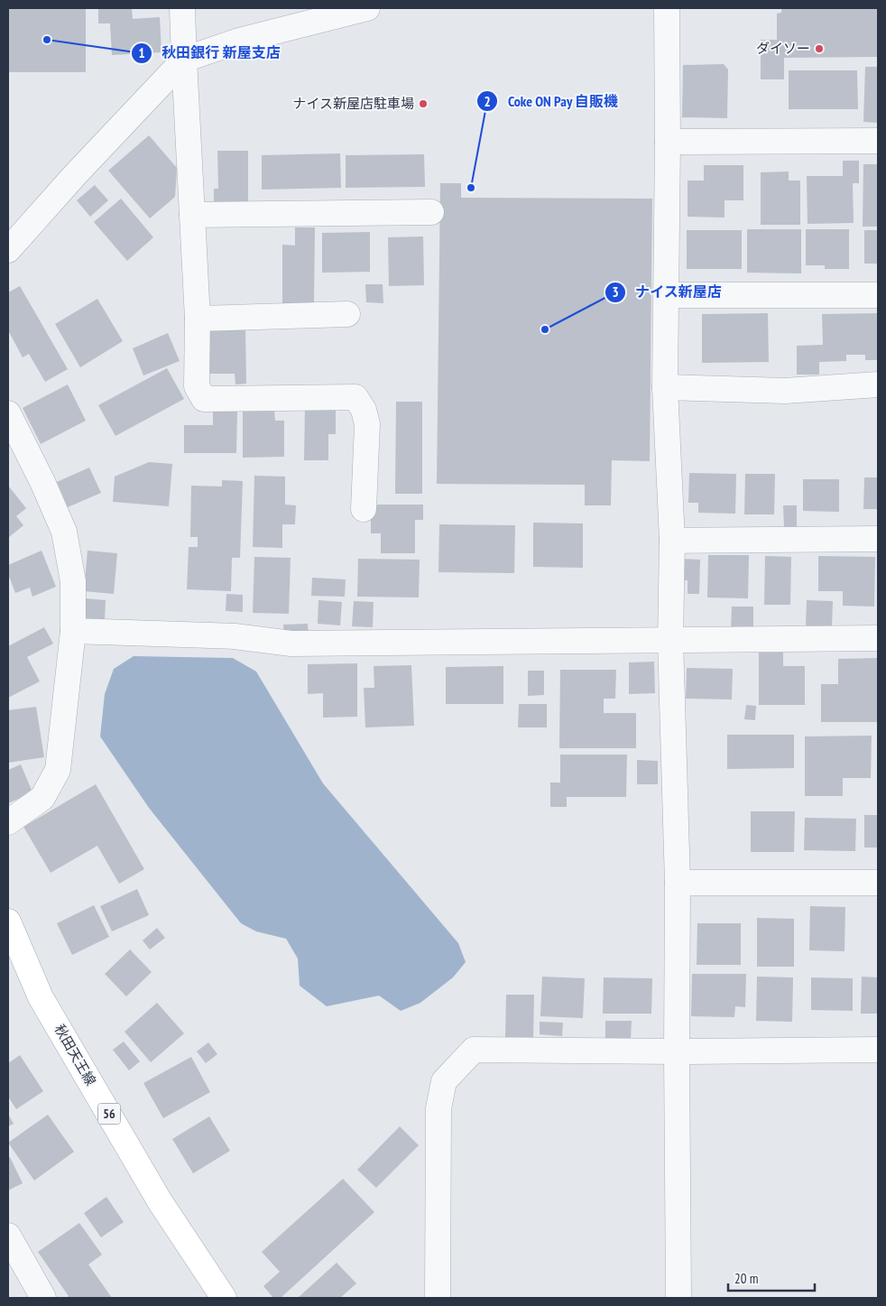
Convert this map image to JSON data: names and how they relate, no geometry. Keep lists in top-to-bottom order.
{
  "streets": {
    "main road": ["秋田天王線", "56"]
  },
  "places": [
    "秋田銀行 新屋支店",
    "ダイソー",
    "ナイス新屋店駐車場",
    "Coke ON Pay 自販機",
    "ナイス新屋店"
  ],
  "scale_bar": "20 m"
}
